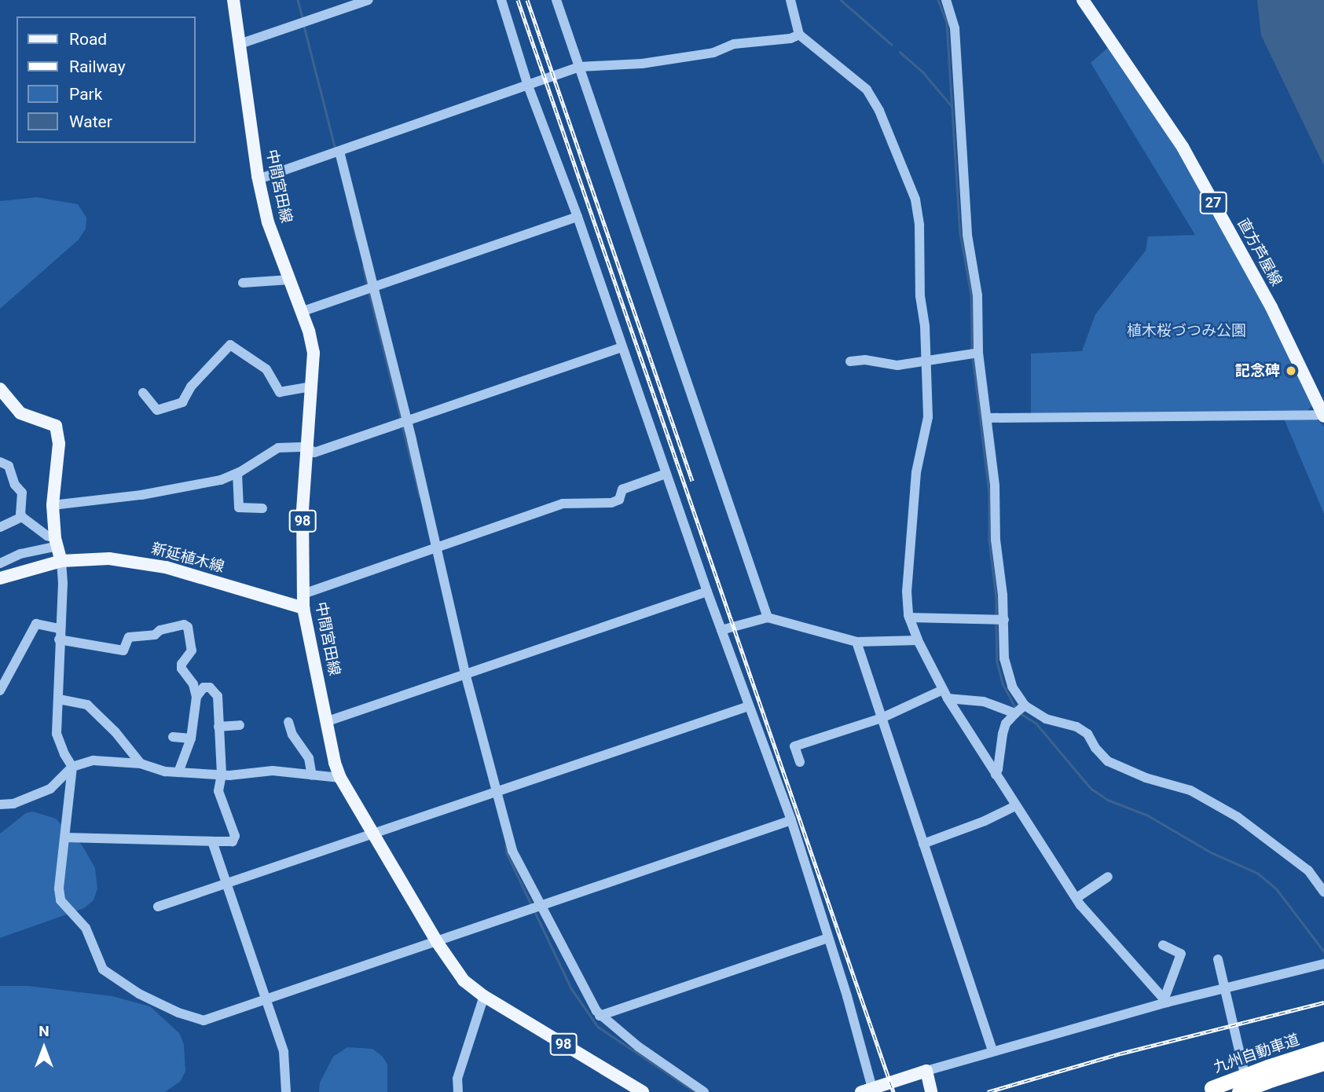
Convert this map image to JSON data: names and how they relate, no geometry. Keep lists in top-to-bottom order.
{
  "streets": {
    "highway": ["九州自動車道"],
    "main road": [
      "中間宮田線",
      "27",
      "直方芦屋線",
      "98",
      "新延植木線"
    ]
  },
  "crossings": [
    ["中間宮田線", "新延植木線"]
  ],
  "parks": ["植木桜づつみ公園"],
  "places": ["記念碑"],
  "legend": [
    "Road",
    "Railway",
    "Park",
    "Water"
  ],
  "north": "top"
}
